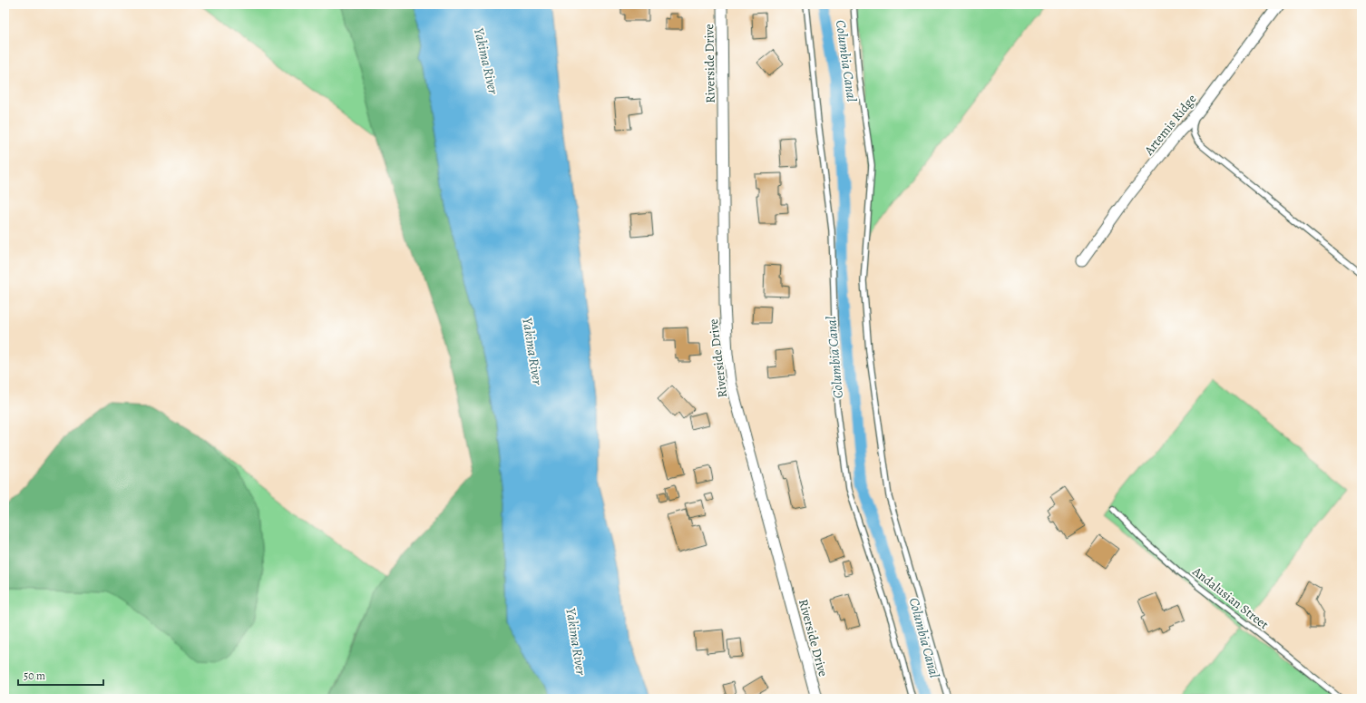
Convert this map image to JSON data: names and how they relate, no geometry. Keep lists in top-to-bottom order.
{
  "streets": {
    "street": ["Riverside Drive", "Artemis Ridge"],
    "lane": ["Andalusian Street"]
  },
  "water": ["Yakima River", "Columbia Canal"],
  "scale_bar": "50 m"
}
